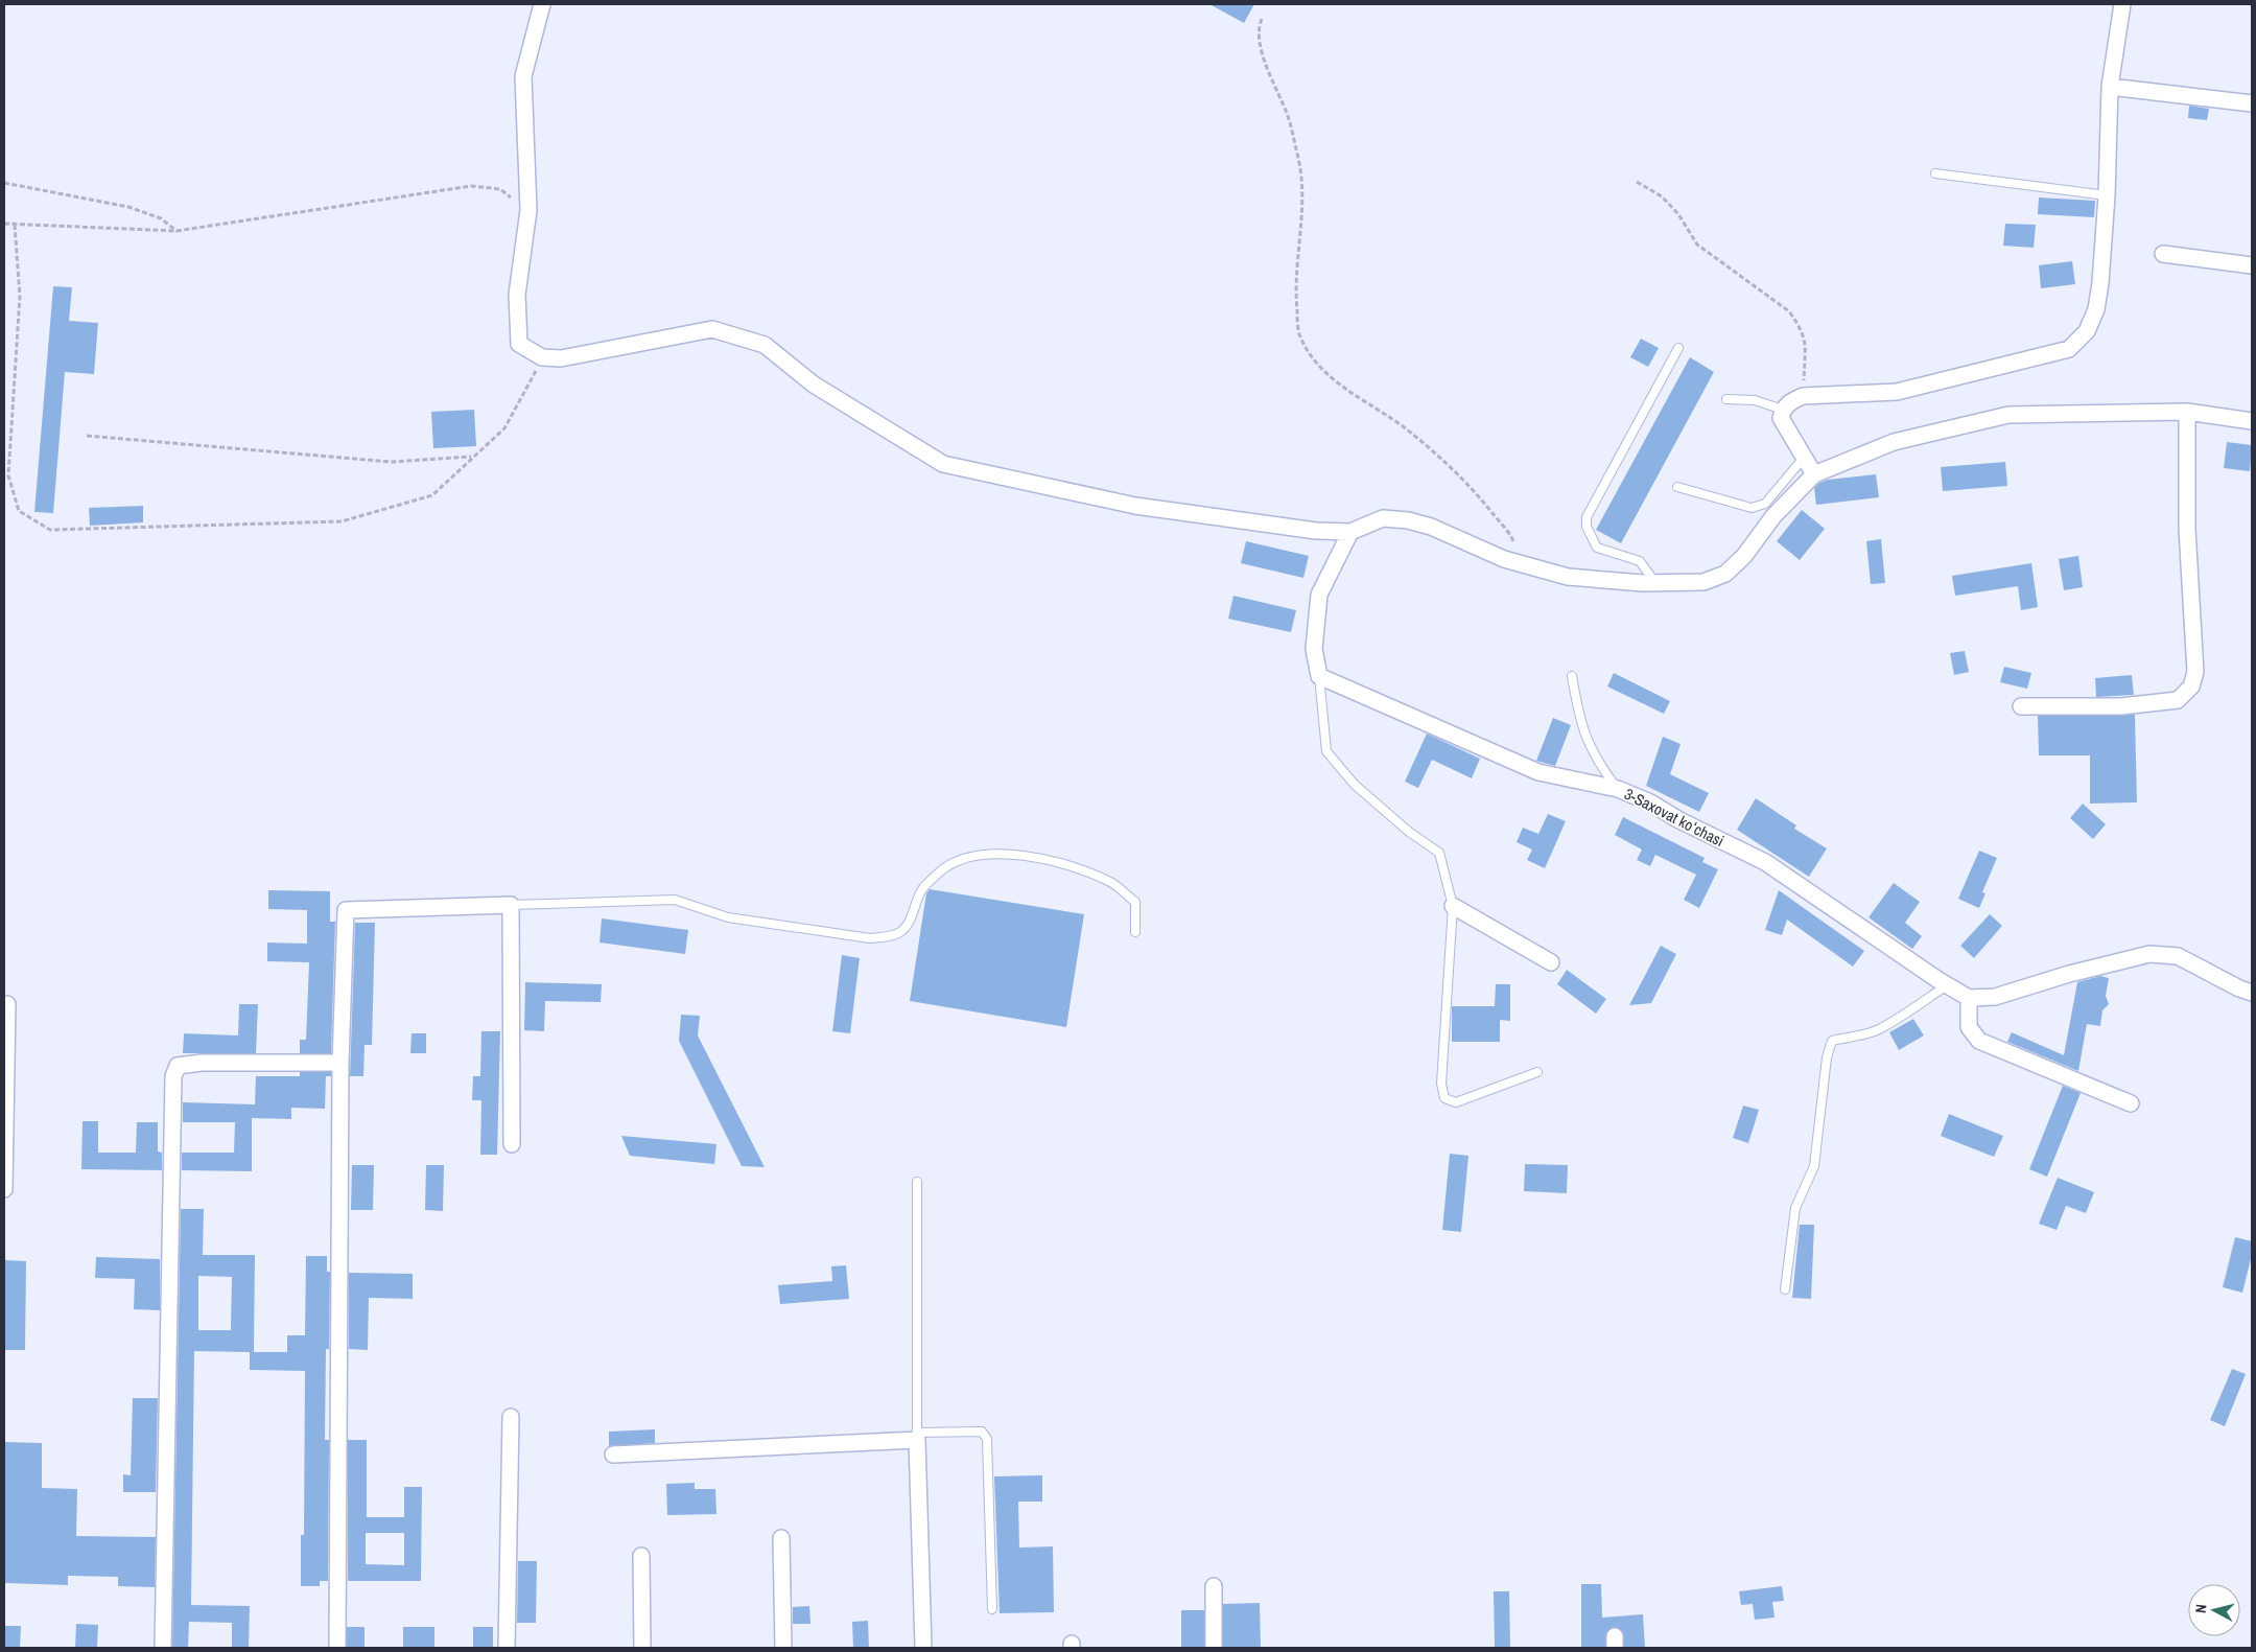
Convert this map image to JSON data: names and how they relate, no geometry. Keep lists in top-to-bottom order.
{
  "streets": {
    "street": ["3-Saxovat koʻchasi"]
  },
  "north": "left"
}
